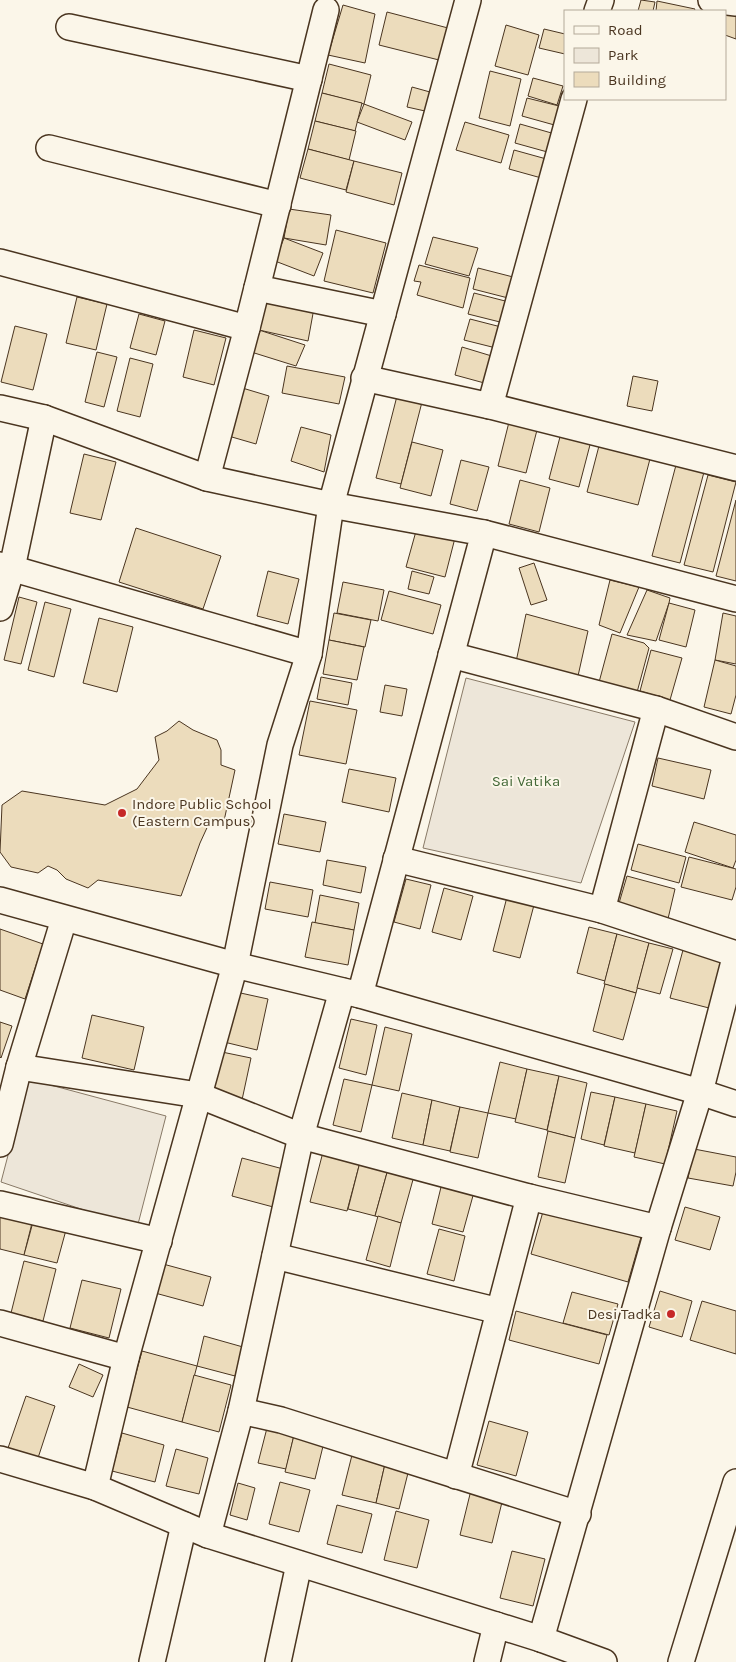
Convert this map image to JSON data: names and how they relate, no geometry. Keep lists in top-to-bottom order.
{
  "parks": ["Sai Vatika"],
  "places": ["Indore Public School (Eastern Campus)", "Desi Tadka"],
  "legend": ["Road", "Park", "Building"]
}
